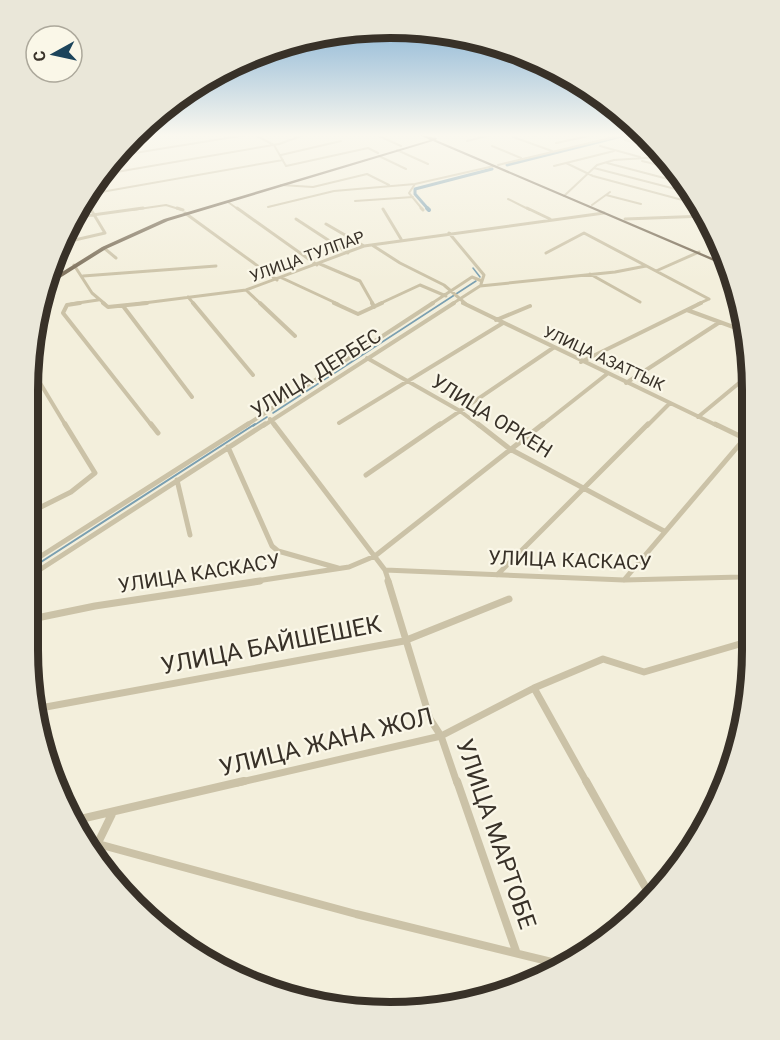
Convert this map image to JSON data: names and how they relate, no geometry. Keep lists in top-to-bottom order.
{
  "streets": {
    "street": [
      "УЛИЦА ТУЛПАР",
      "УЛИЦА АЗАТТЫК",
      "УЛИЦА ДЕРБЕС",
      "УЛИЦА ОРКЕН",
      "УЛИЦА КАСКАСУ",
      "УЛИЦА БАЙШЕШЕК",
      "УЛИЦА ЖАНА ЖОЛ",
      "УЛИЦА МАРТОБЕ"
    ]
  },
  "crossings": [
    ["УЛИЦА АЗАТТЫК", "УЛИЦА ДЕРБЕС"],
    ["УЛИЦА АЗАТТЫК", "УЛИЦА КАСКАСУ"],
    ["УЛИЦА ДЕРБЕС", "УЛИЦА ОРКЕН"],
    ["УЛИЦА ДЕРБЕС", "УЛИЦА МАРТОБЕ"],
    ["УЛИЦА ОРКЕН", "УЛИЦА КАСКАСУ"],
    ["УЛИЦА КАСКАСУ", "УЛИЦА МАРТОБЕ"],
    ["УЛИЦА БАЙШЕШЕК", "УЛИЦА МАРТОБЕ"],
    ["УЛИЦА ЖАНА ЖОЛ", "УЛИЦА МАРТОБЕ"]
  ],
  "north": "left"
}
